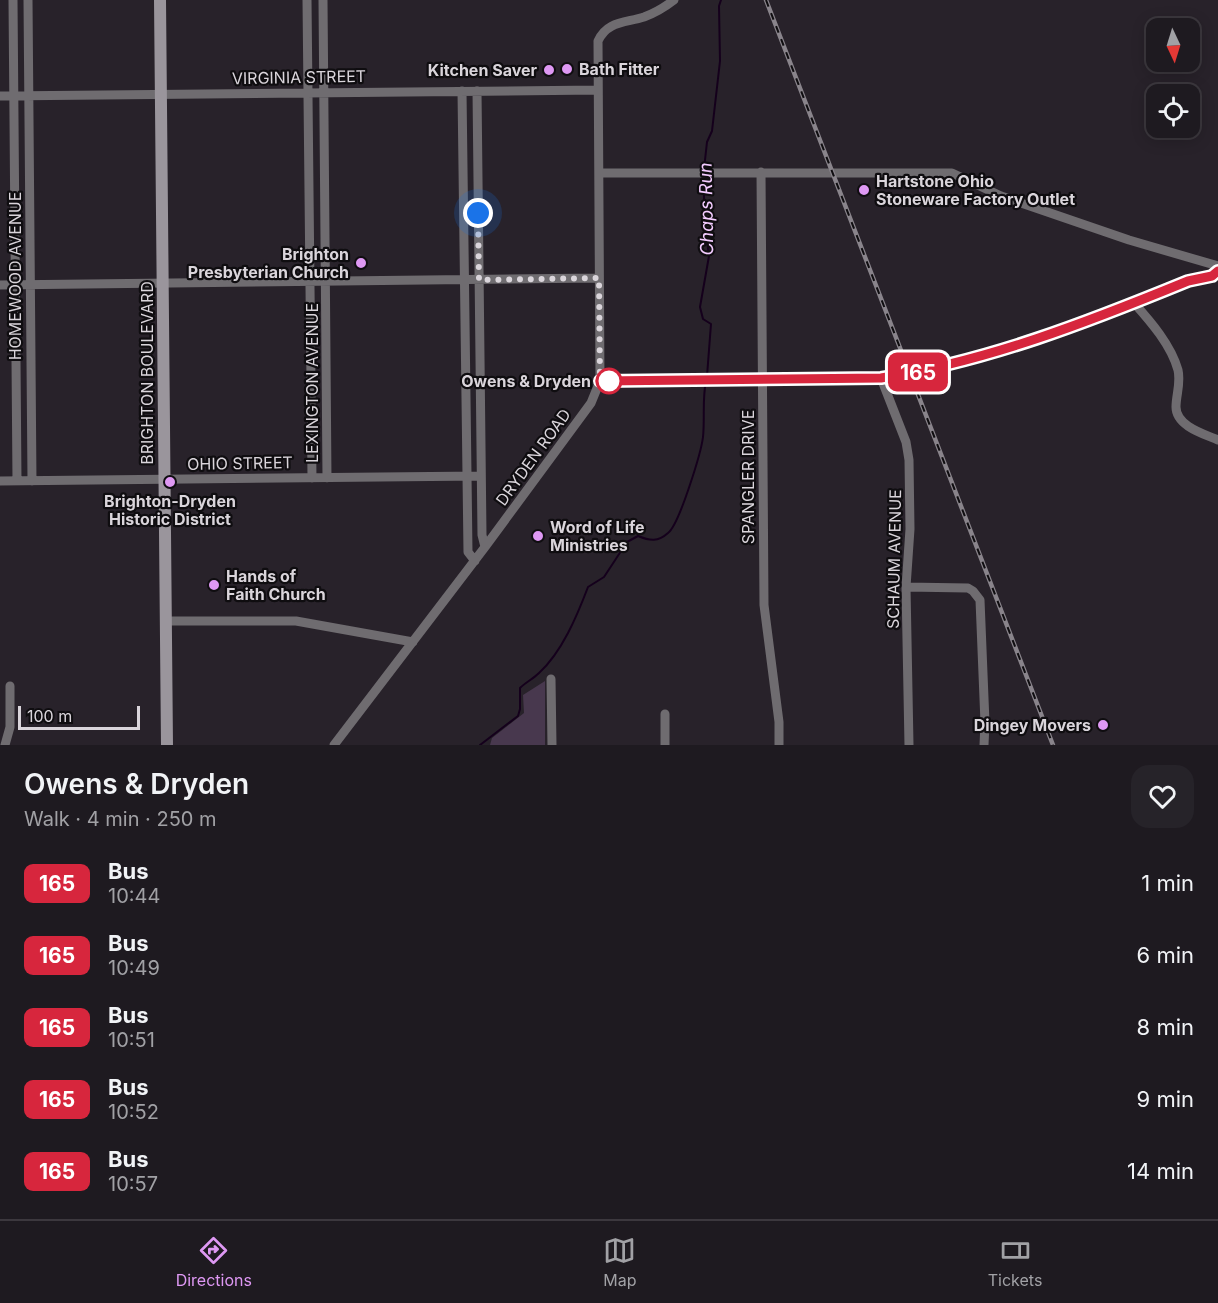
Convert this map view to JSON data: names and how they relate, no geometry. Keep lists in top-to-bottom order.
{
  "streets": {
    "street": [
      "VIRGINIA STREET",
      "HOMEWOOD AVENUE",
      "BRIGHTON BOULEVARD",
      "LEXINGTON AVENUE",
      "DRYDEN ROAD",
      "OHIO STREET",
      "SPANGLER DRIVE",
      "SCHAUM AVENUE"
    ]
  },
  "crossings": [
    ["VIRGINIA STREET", "HOMEWOOD AVENUE"],
    ["VIRGINIA STREET", "BRIGHTON BOULEVARD"],
    ["VIRGINIA STREET", "LEXINGTON AVENUE"],
    ["VIRGINIA STREET", "DRYDEN ROAD"],
    ["HOMEWOOD AVENUE", "OHIO STREET"],
    ["BRIGHTON BOULEVARD", "OHIO STREET"],
    ["LEXINGTON AVENUE", "OHIO STREET"]
  ],
  "water": ["Chaps Run"],
  "places": [
    "Bath Fitter",
    "Kitchen Saver",
    "Hartstone Ohio Stoneware Factory Outlet",
    "Brighton Presbyterian Church",
    "Owens & Dryden",
    "Brighton-Dryden Historic District",
    "Word of Life Ministries",
    "Hands of Faith Church",
    "Dingey Movers"
  ],
  "lines": ["bus line 165"],
  "scale_bar": "100 m",
  "north": "bottom",
  "page": {
    "on_map": "165",
    "scale": "100 m",
    "heading": ["Owens & Dryden", "Walk · 4 min · 250 m"],
    "list": [
      {
        "mark": "165",
        "name": "Bus",
        "note": "10:44",
        "value": "1 min"
      },
      {
        "mark": "165",
        "name": "Bus",
        "note": "10:49",
        "value": "6 min"
      },
      {
        "mark": "165",
        "name": "Bus",
        "note": "10:51",
        "value": "8 min"
      },
      {
        "mark": "165",
        "name": "Bus",
        "note": "10:52",
        "value": "9 min"
      },
      {
        "mark": "165",
        "name": "Bus",
        "note": "10:57",
        "value": "14 min"
      }
    ],
    "tabs": ["Directions", "Map", "Tickets"]
  }
}
